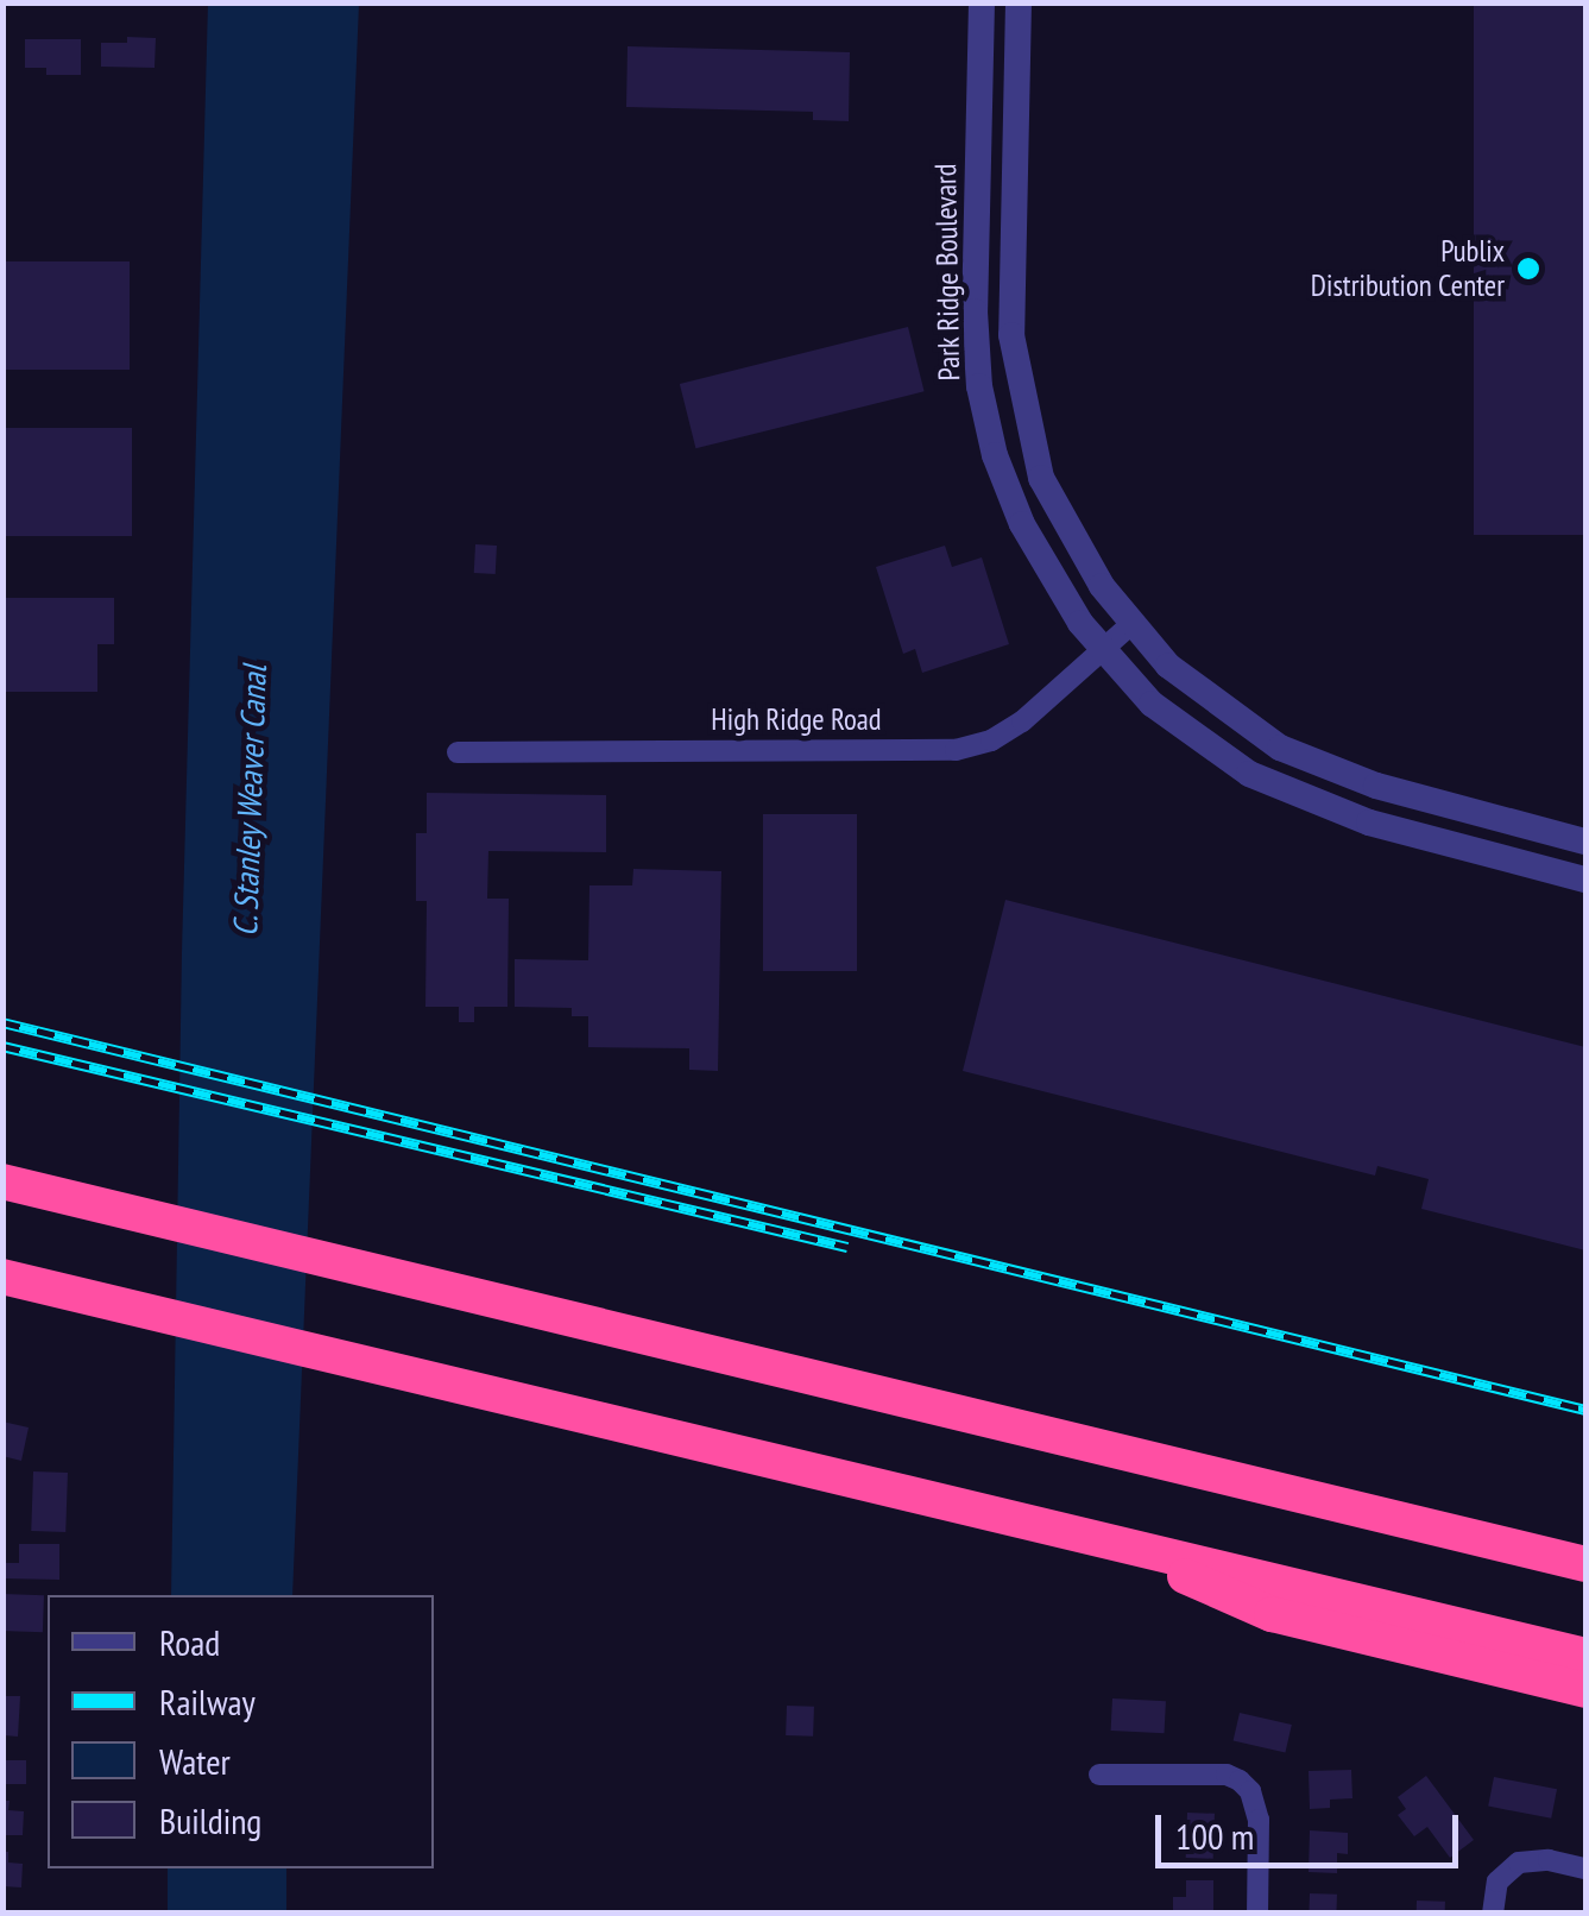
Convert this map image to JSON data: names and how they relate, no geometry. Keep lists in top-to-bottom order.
{
  "streets": {
    "street": ["Park Ridge Boulevard", "High Ridge Road"]
  },
  "crossings": [
    ["Park Ridge Boulevard", "High Ridge Road"]
  ],
  "water": ["C. Stanley Weaver Canal"],
  "places": ["Publix Distribution Center"],
  "legend": [
    "Road",
    "Railway",
    "Water",
    "Building"
  ],
  "scale_bar": "100 m"
}
